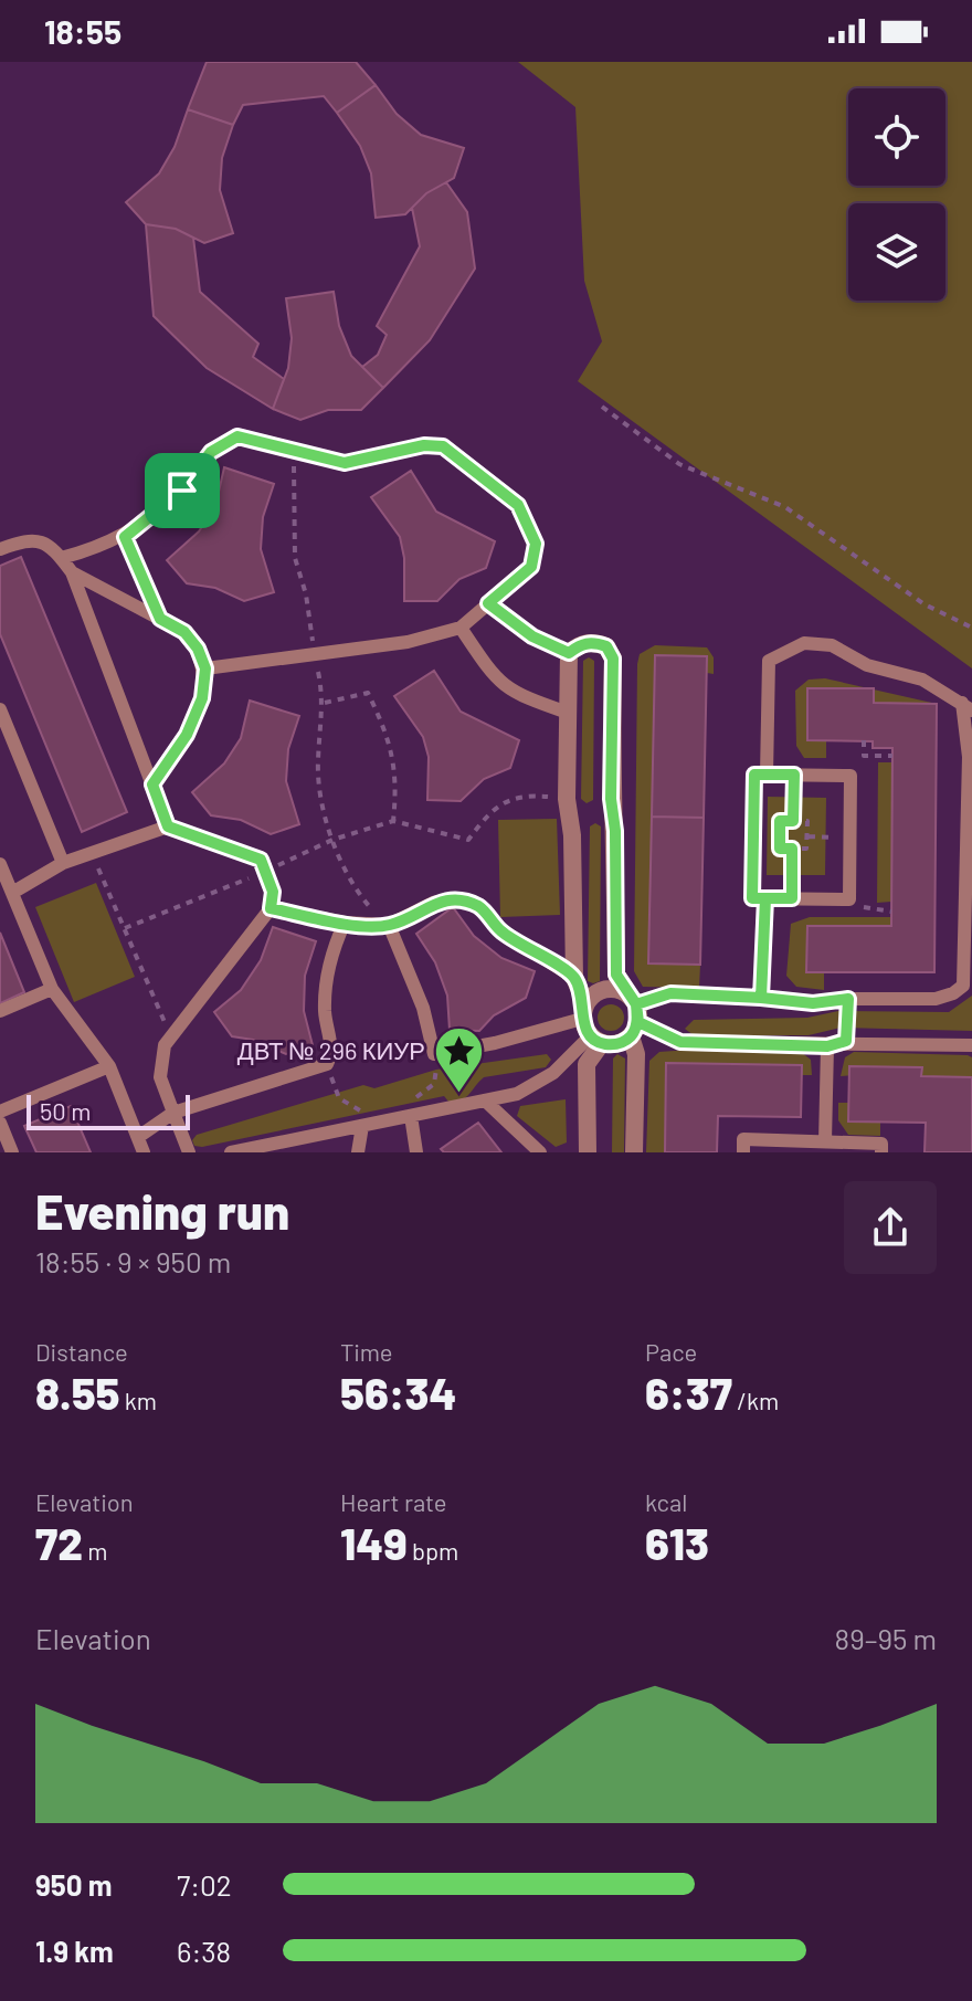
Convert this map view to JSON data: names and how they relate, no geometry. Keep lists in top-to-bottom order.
{
  "places": {
    "place": ["ДВТ № 296 КИУР"]
  },
  "scale_bar": "50 m",
  "page": {
    "status": "18:55",
    "scale": "50 m",
    "heading": ["Evening run", "18:55 · 9 × 950 m"],
    "stats": [
      ["Distance", "8.55 km"],
      ["Time", "56:34"],
      ["Pace", "6:37 /km"],
      ["Elevation", "72 m"],
      ["Heart rate", "149 bpm"],
      ["kcal", "613"]
    ],
    "chart": ["Elevation", "89–95 m"],
    "list": [
      {
        "name": "950 m",
        "note": "7:02"
      },
      {
        "name": "1.9 km",
        "note": "6:38"
      }
    ]
  }
}
